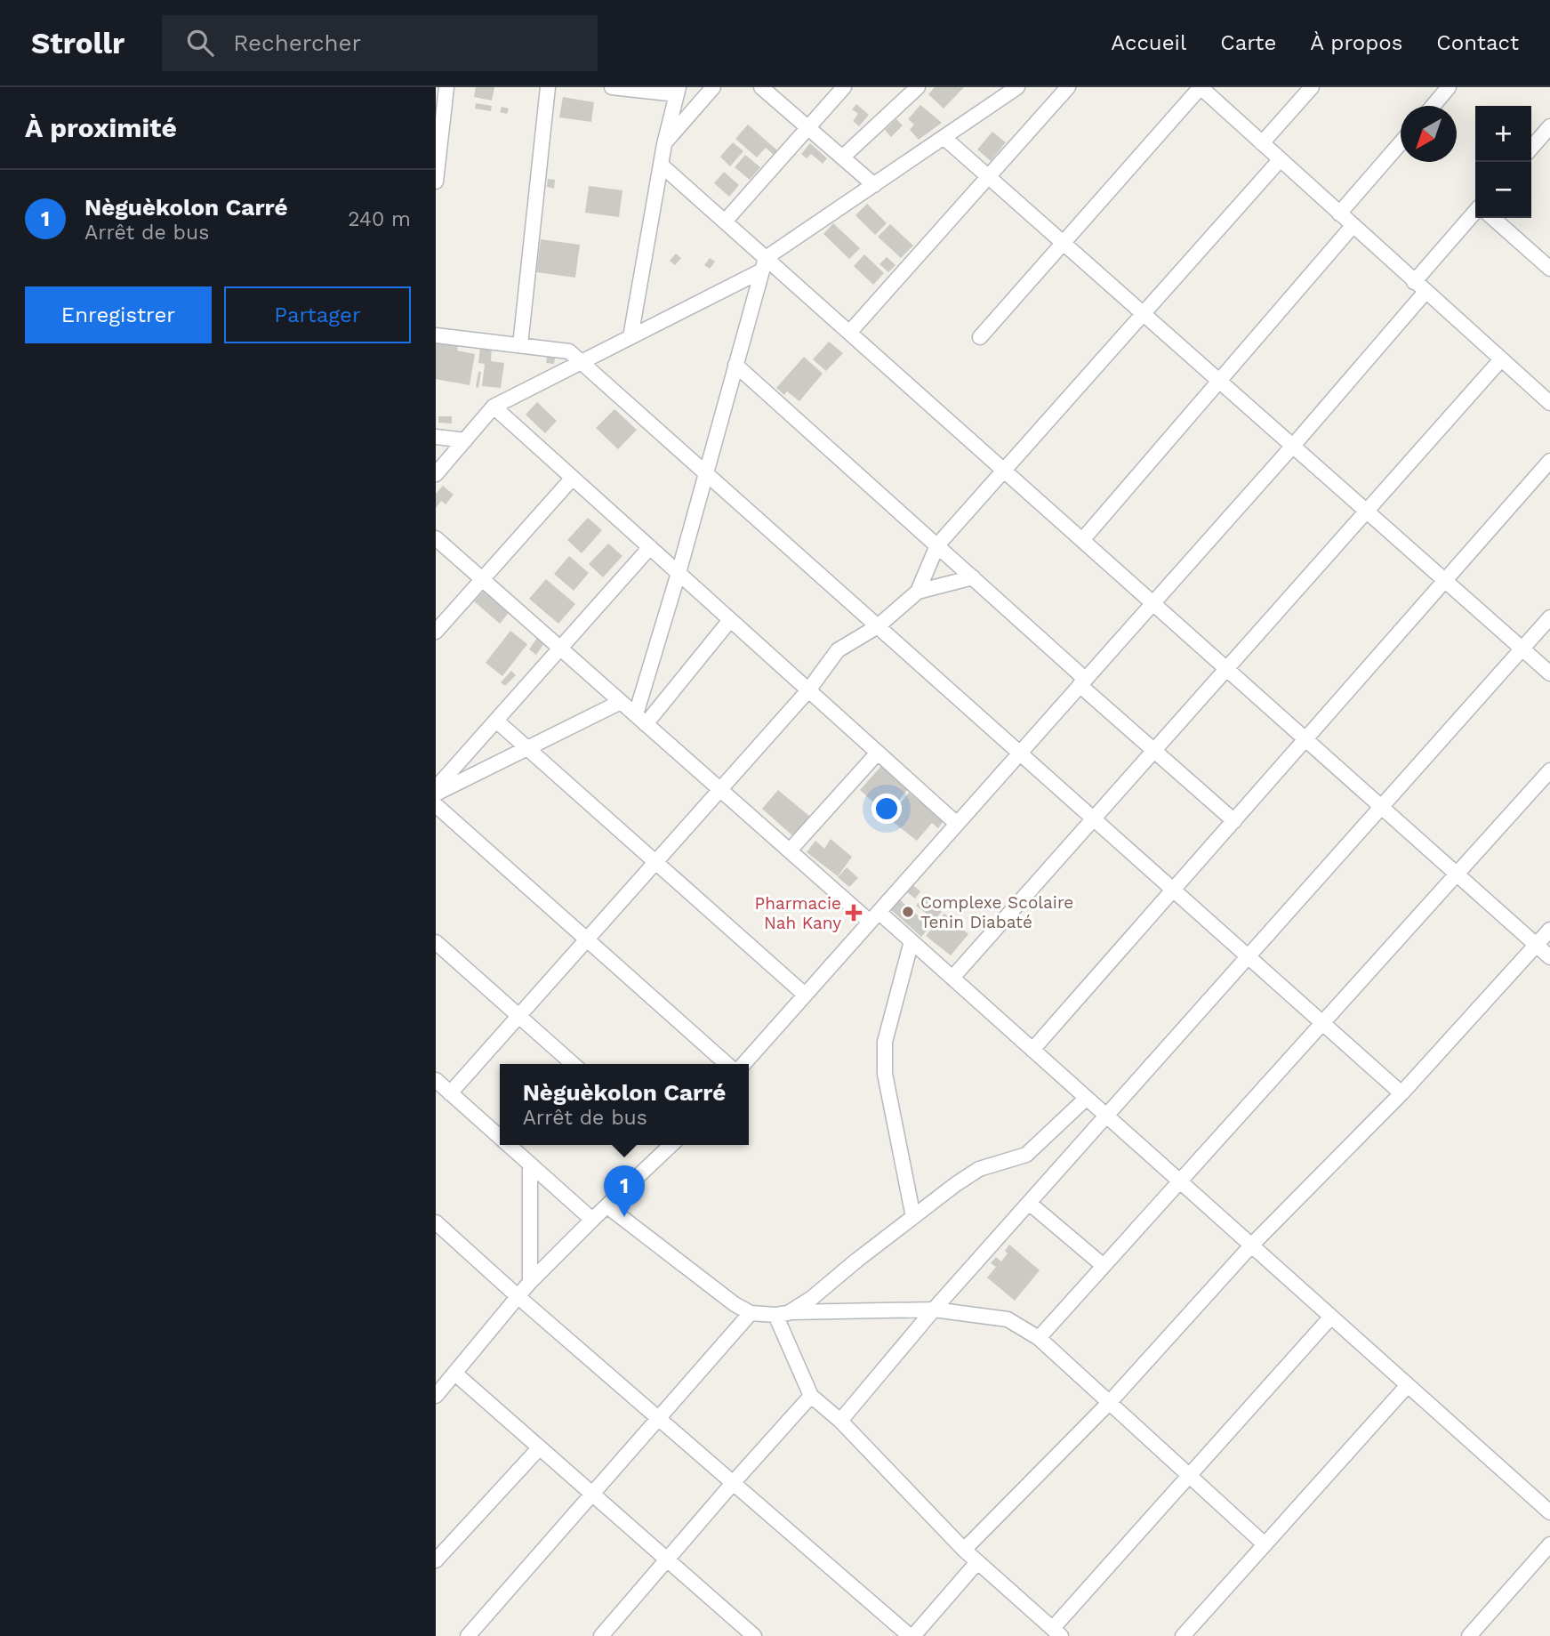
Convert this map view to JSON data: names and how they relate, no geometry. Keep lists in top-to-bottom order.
{
  "places": {
    "other": ["Complexe Scolaire Tenin Diabaté"],
    "health": ["Pharmacie Nah Kany"]
  },
  "north": "bottom left",
  "page": {
    "header": "Strollr",
    "search": "Rechercher",
    "nav": [
      "Accueil",
      "Carte",
      "À propos",
      "Contact"
    ],
    "heading": "À proximité",
    "map_buttons": ["+", "−"],
    "list": [
      {
        "mark": "1",
        "name": "Nèguèkolon Carré",
        "note": "Arrêt de bus",
        "value": "240 m"
      }
    ],
    "buttons": ["Enregistrer", "Partager"],
    "popup": ["Nèguèkolon Carré", "Arrêt de bus"],
    "pins": "1"
  }
}
